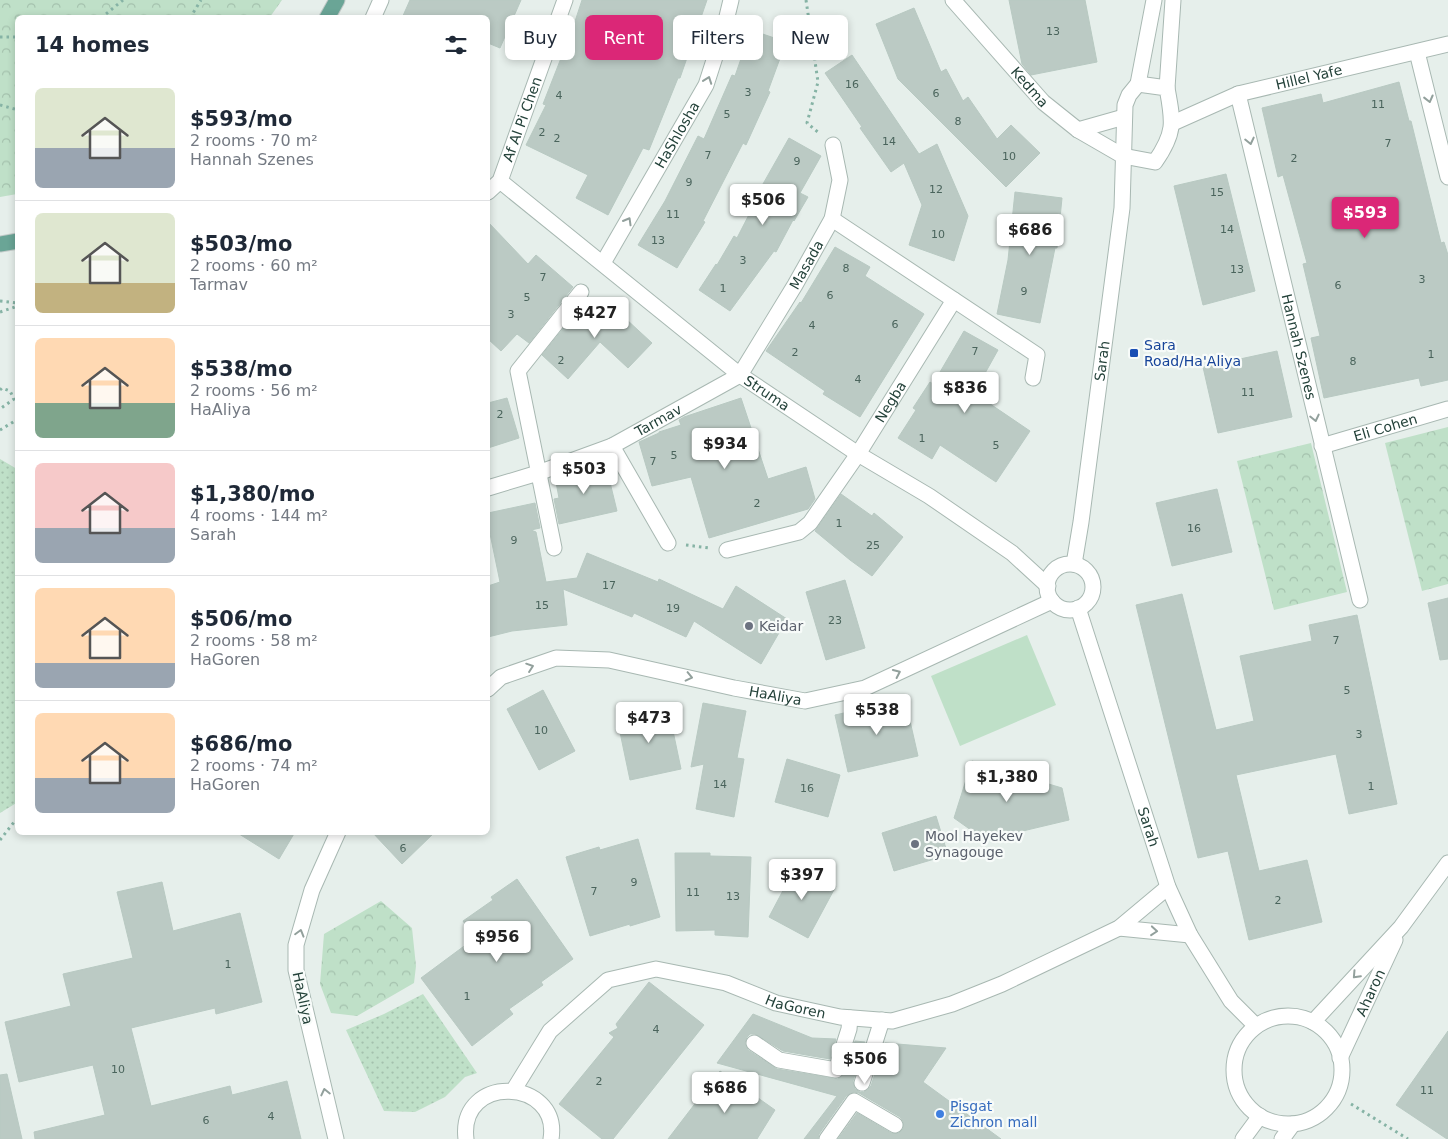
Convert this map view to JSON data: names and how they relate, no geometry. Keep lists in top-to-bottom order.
{
  "streets": {
    "street": [
      "Hillel Yafe",
      "Kedma",
      "Af Al Pi Chen",
      "HaShlosha",
      "Masada",
      "Hannah Szenes",
      "Sarah",
      "Struma",
      "Negba",
      "Tarmav",
      "Eli Cohen",
      "HaAliya",
      "Aharon",
      "HaGoren"
    ]
  },
  "crossings": [
    ["Hillel Yafe", "Kedma"],
    ["Hillel Yafe", "Hannah Szenes"],
    ["Kedma", "Sarah"],
    ["Af Al Pi Chen", "Struma"],
    ["HaShlosha", "Struma"],
    ["Masada", "Struma"],
    ["Masada", "Tarmav"],
    ["Hannah Szenes", "Eli Cohen"],
    ["Sarah", "Struma"],
    ["Sarah", "HaAliya"],
    ["Sarah", "Aharon"],
    ["Sarah", "HaGoren"],
    ["Struma", "Negba"],
    ["Struma", "Tarmav"],
    ["Struma", "HaAliya"]
  ],
  "one_way": ["HaShlosha", "Hannah Szenes"],
  "places": {
    "transit": ["Sara Road/Ha'Aliya"],
    "other": ["Keidar", "Mool Hayekev Synagouge", "Pisgat Zichron mall"]
  },
  "house_numbers": [
    "13",
    "16",
    "3",
    "6",
    "4",
    "11",
    "5",
    "8",
    "2",
    "2",
    "14",
    "7",
    "7",
    "10",
    "2",
    "9",
    "9",
    "12",
    "15",
    "11",
    "14",
    "10",
    "13",
    "3",
    "8",
    "13",
    "7",
    "3",
    "6",
    "1",
    "9",
    "6",
    "5",
    "3",
    "6",
    "4",
    "7",
    "2",
    "1",
    "2",
    "8",
    "4",
    "11",
    "2",
    "1",
    "5",
    "5",
    "7",
    "2",
    "1",
    "16",
    "9",
    "25",
    "17",
    "15",
    "19",
    "23",
    "7",
    "5",
    "10",
    "3",
    "14",
    "1",
    "16",
    "6",
    "9",
    "7",
    "11",
    "13",
    "2",
    "1",
    "1",
    "4",
    "10",
    "2",
    "11",
    "4",
    "6"
  ],
  "page": {
    "chip": [
      "Buy",
      "Rent",
      "Filters",
      "New"
    ],
    "heading": "14 homes",
    "list": [
      {
        "name": "$593/mo",
        "note": "2 rooms · 70 m² · Hannah Szenes"
      },
      {
        "name": "$503/mo",
        "note": "2 rooms · 60 m² · Tarmav"
      },
      {
        "name": "$538/mo",
        "note": "2 rooms · 56 m² · HaAliya"
      },
      {
        "name": "$1,380/mo",
        "note": "4 rooms · 144 m² · Sarah"
      },
      {
        "name": "$506/mo",
        "note": "2 rooms · 58 m² · HaGoren"
      },
      {
        "name": "$686/mo",
        "note": "2 rooms · 74 m² · HaGoren"
      }
    ],
    "price": [
      "$506",
      "$593",
      "$686",
      "$427",
      "$836",
      "$934",
      "$503",
      "$538",
      "$473",
      "$1,380",
      "$397",
      "$956",
      "$506",
      "$686"
    ]
  }
}
